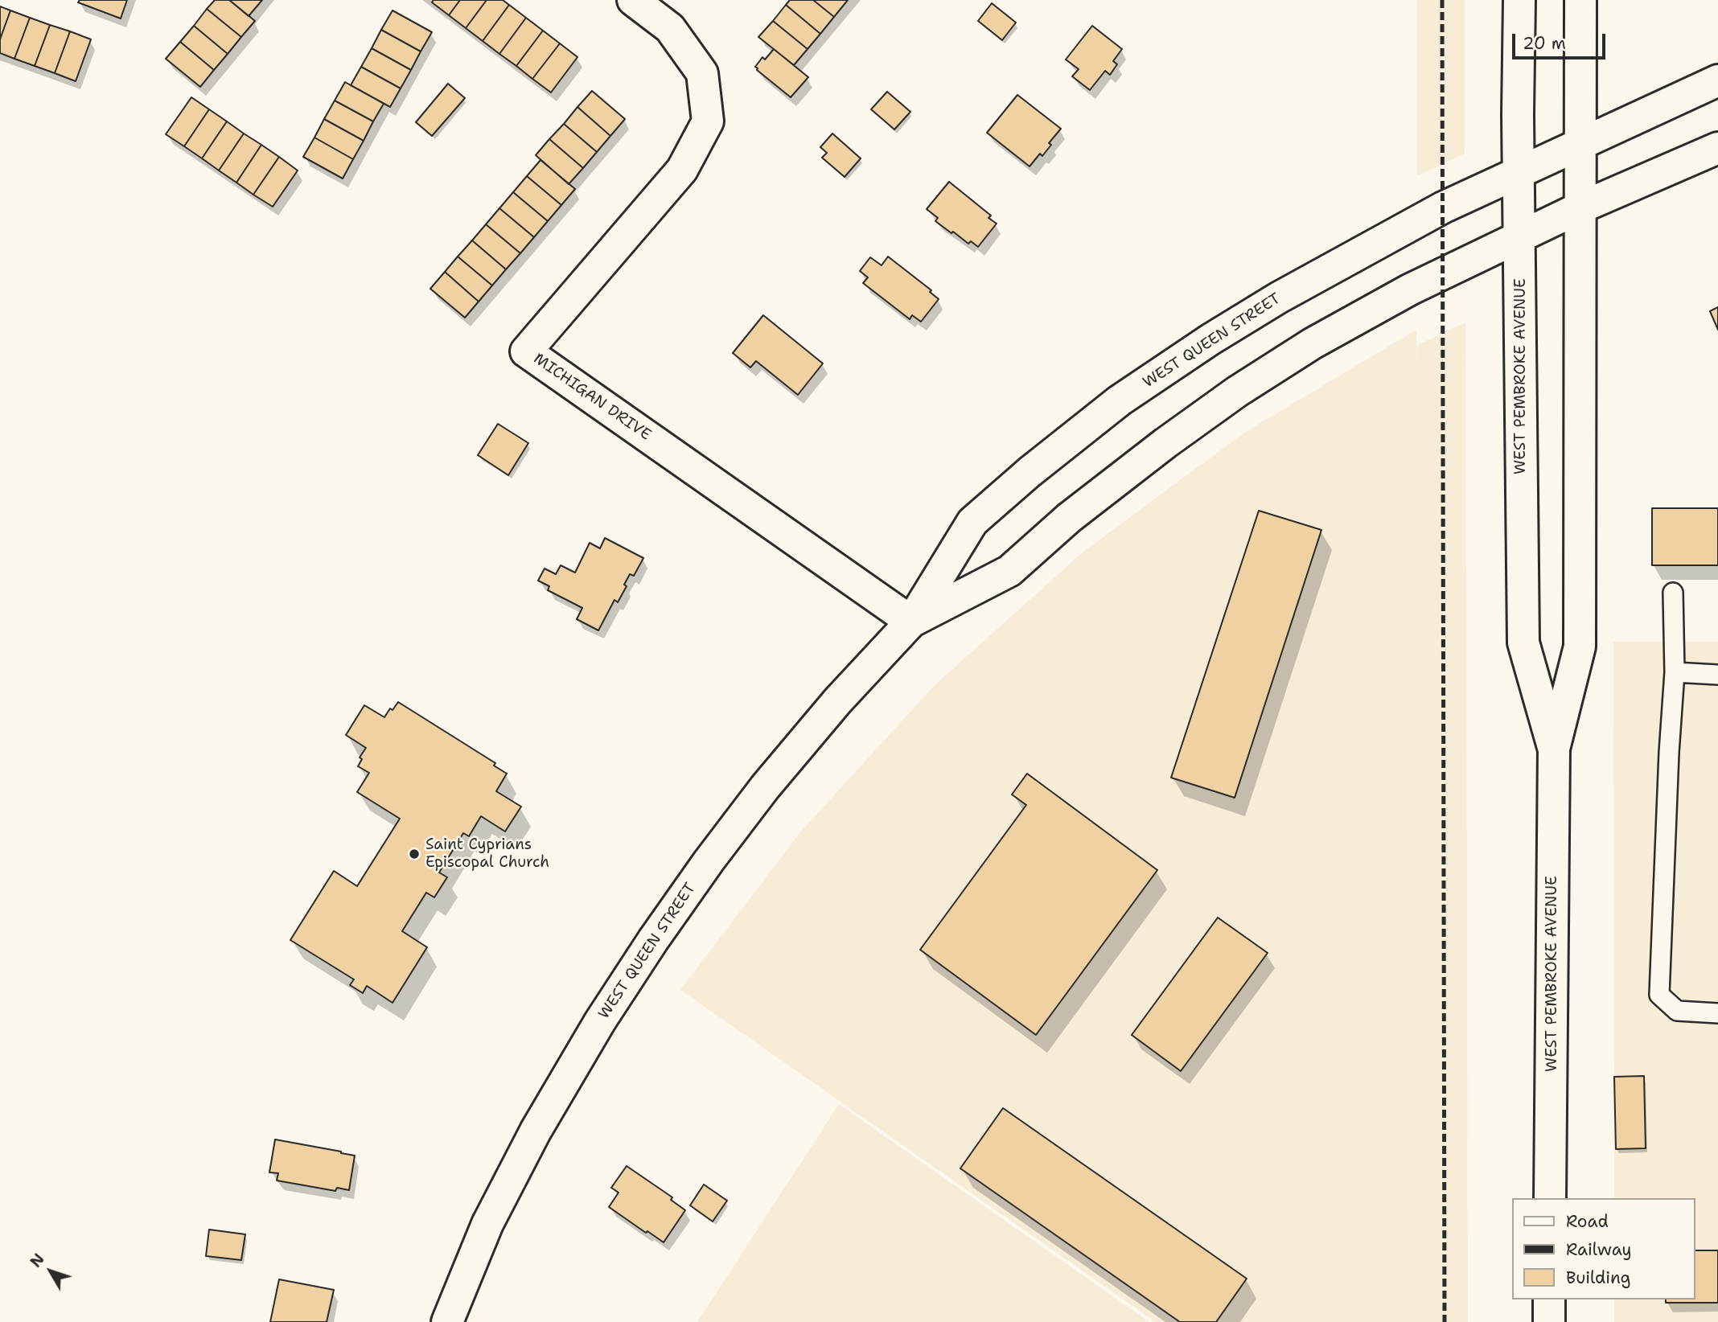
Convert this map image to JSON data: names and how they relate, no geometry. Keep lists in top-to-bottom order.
{
  "streets": {
    "main road": ["WEST QUEEN STREET", "WEST PEMBROKE AVENUE", "MICHIGAN DRIVE"]
  },
  "crossings": [
    ["WEST QUEEN STREET", "WEST PEMBROKE AVENUE"],
    ["WEST QUEEN STREET", "MICHIGAN DRIVE"]
  ],
  "places": ["Saint Cyprians Episcopal Church"],
  "legend": ["Road", "Railway", "Building"],
  "scale_bar": "20 m",
  "north": "top left"
}
